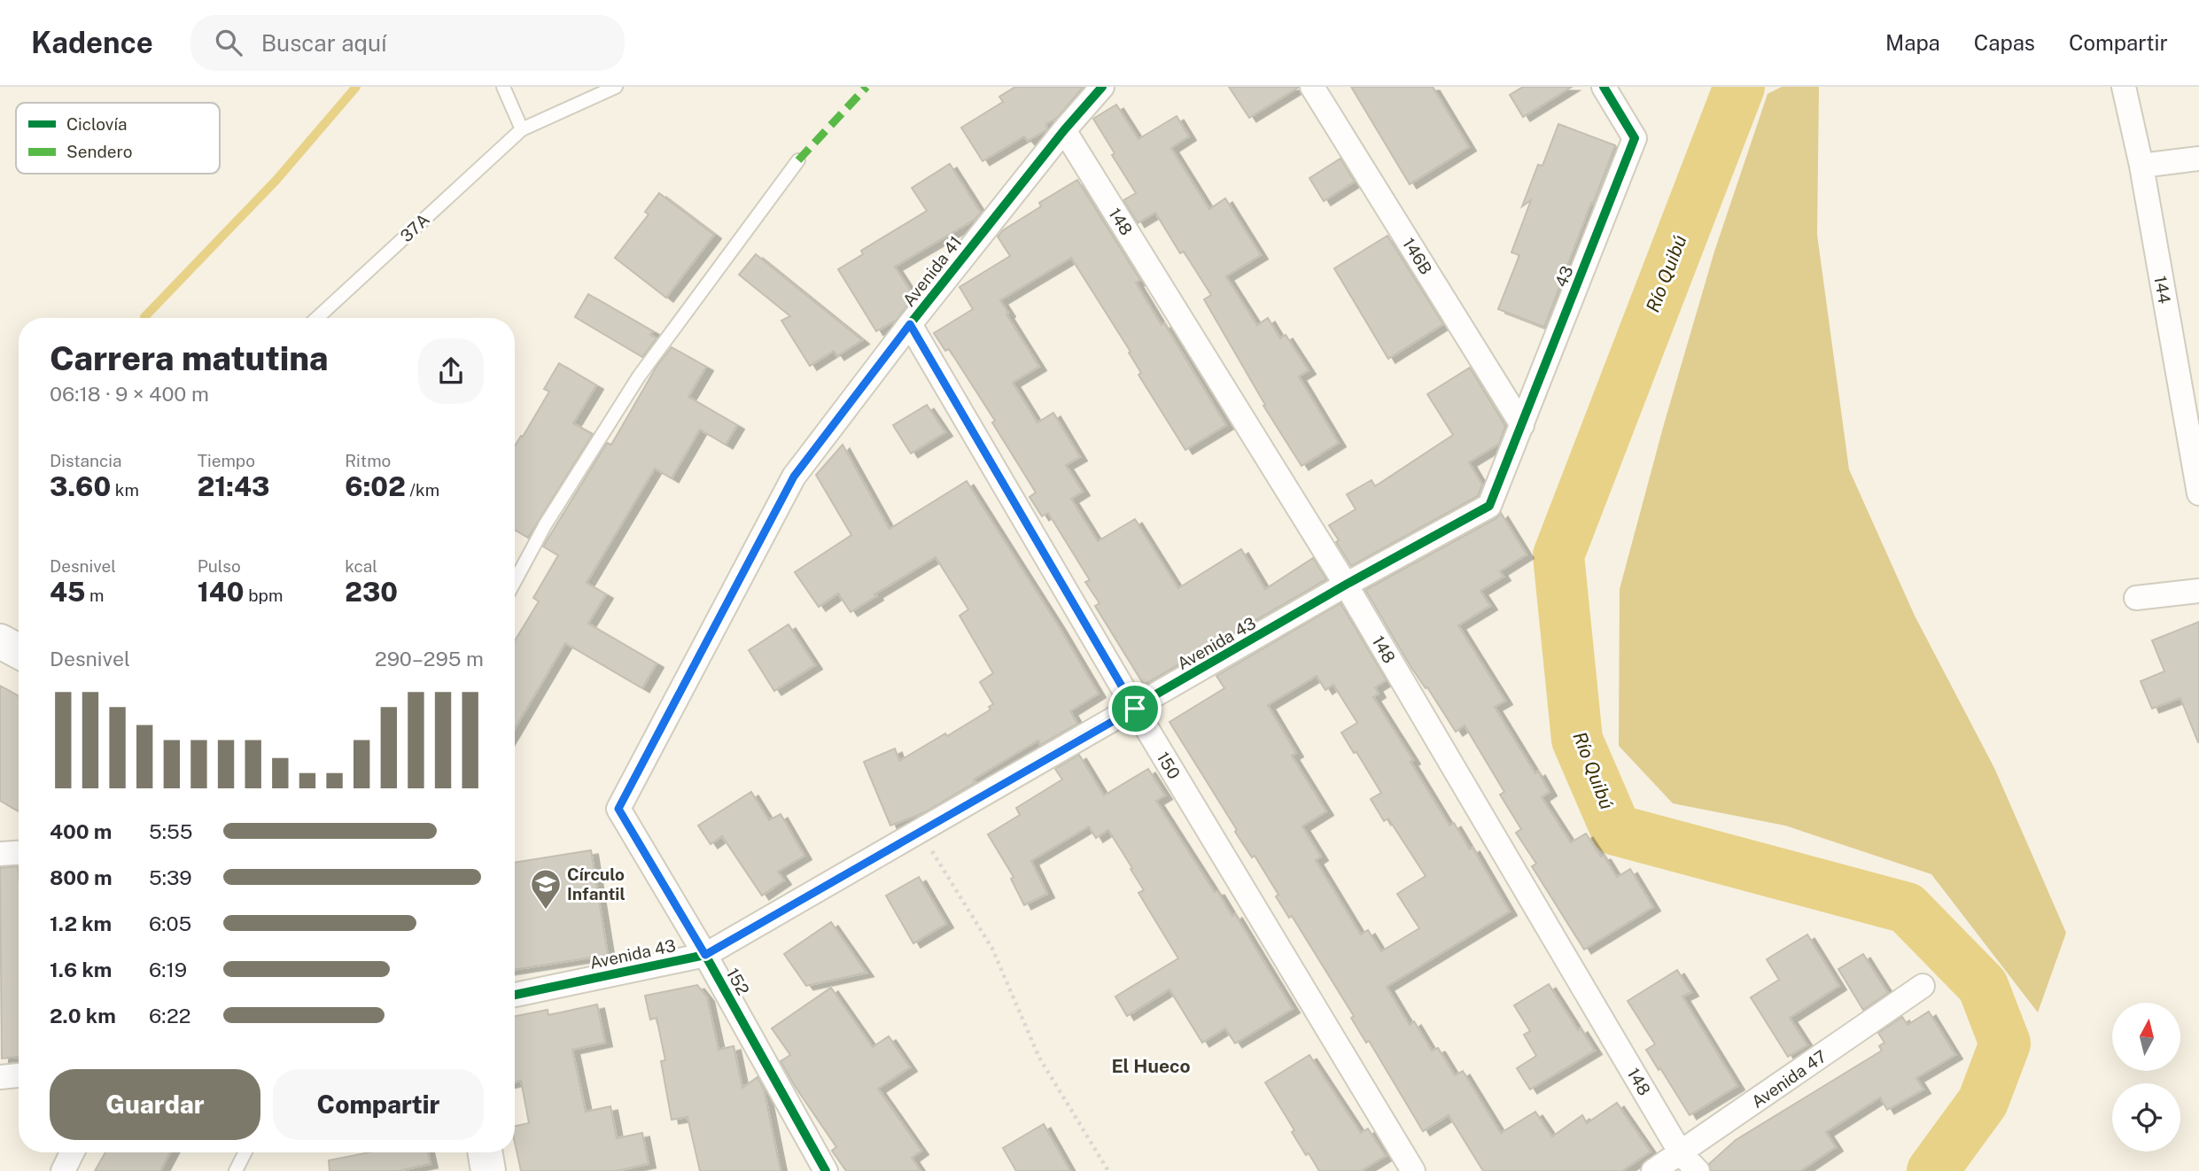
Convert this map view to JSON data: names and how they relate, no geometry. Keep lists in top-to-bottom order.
{
  "streets": {
    "street": [
      "148",
      "146B",
      "Avenida 41",
      "43",
      "144",
      "Avenida 43",
      "150",
      "152",
      "Avenida 47"
    ],
    "lane": ["37A"]
  },
  "crossings": [
    ["148", "Avenida 41"],
    ["148", "Avenida 43"],
    ["148", "Avenida 47"],
    ["146B", "43"],
    ["146B", "Avenida 43"],
    ["Avenida 41", "150"],
    ["Avenida 41", "152"],
    ["43", "Avenida 43"],
    ["Avenida 43", "150"],
    ["Avenida 43", "152"]
  ],
  "districts": ["El Hueco"],
  "water": ["Río Quibú"],
  "places": {
    "school or university": ["Círculo Infantil"]
  },
  "legend": ["Ciclovía", "Sendero"],
  "north": "top",
  "page": {
    "header": "Kadence",
    "search": "Buscar aquí",
    "nav": ["Mapa", "Capas", "Compartir"],
    "heading": ["Carrera matutina", "06:18 · 9 × 400 m"],
    "stats": [
      ["Distancia", "3.60 km"],
      ["Tiempo", "21:43"],
      ["Ritmo", "6:02 /km"],
      ["Desnivel", "45 m"],
      ["Pulso", "140 bpm"],
      ["kcal", "230"]
    ],
    "chart": ["Desnivel", "290–295 m"],
    "list": [
      {
        "name": "400 m",
        "note": "5:55"
      },
      {
        "name": "800 m",
        "note": "5:39"
      },
      {
        "name": "1.2 km",
        "note": "6:05"
      },
      {
        "name": "1.6 km",
        "note": "6:19"
      },
      {
        "name": "2.0 km",
        "note": "6:22"
      }
    ],
    "buttons": ["Guardar", "Compartir"]
  }
}
